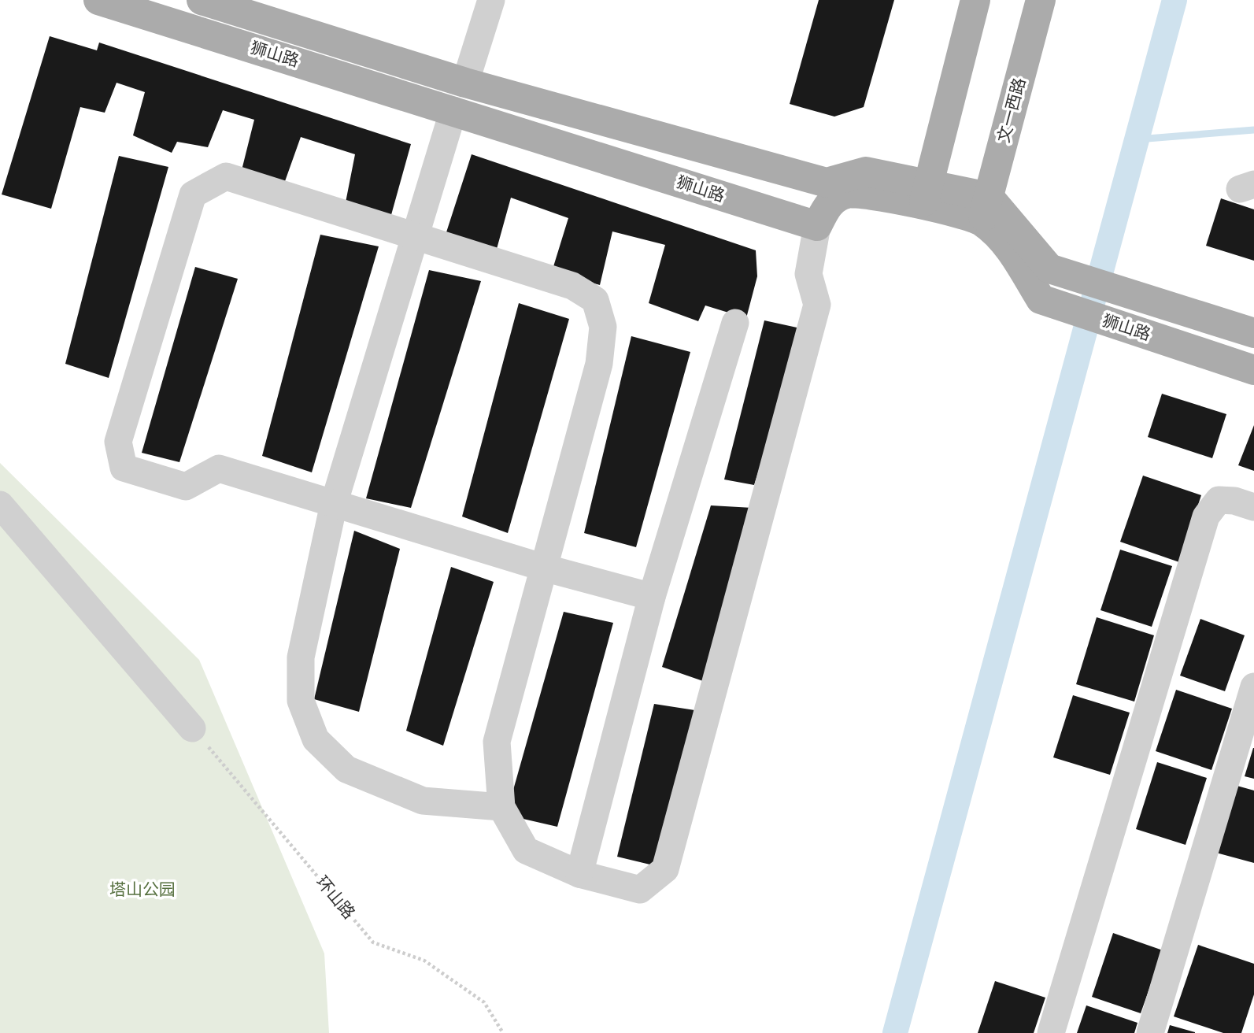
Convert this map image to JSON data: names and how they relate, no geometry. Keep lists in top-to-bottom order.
{
  "streets": {
    "main road": ["狮山路", "文一西路"],
    "path": ["环山路"]
  },
  "crossings": [
    ["狮山路", "文一西路"]
  ],
  "parks": ["塔山公园"]
}
